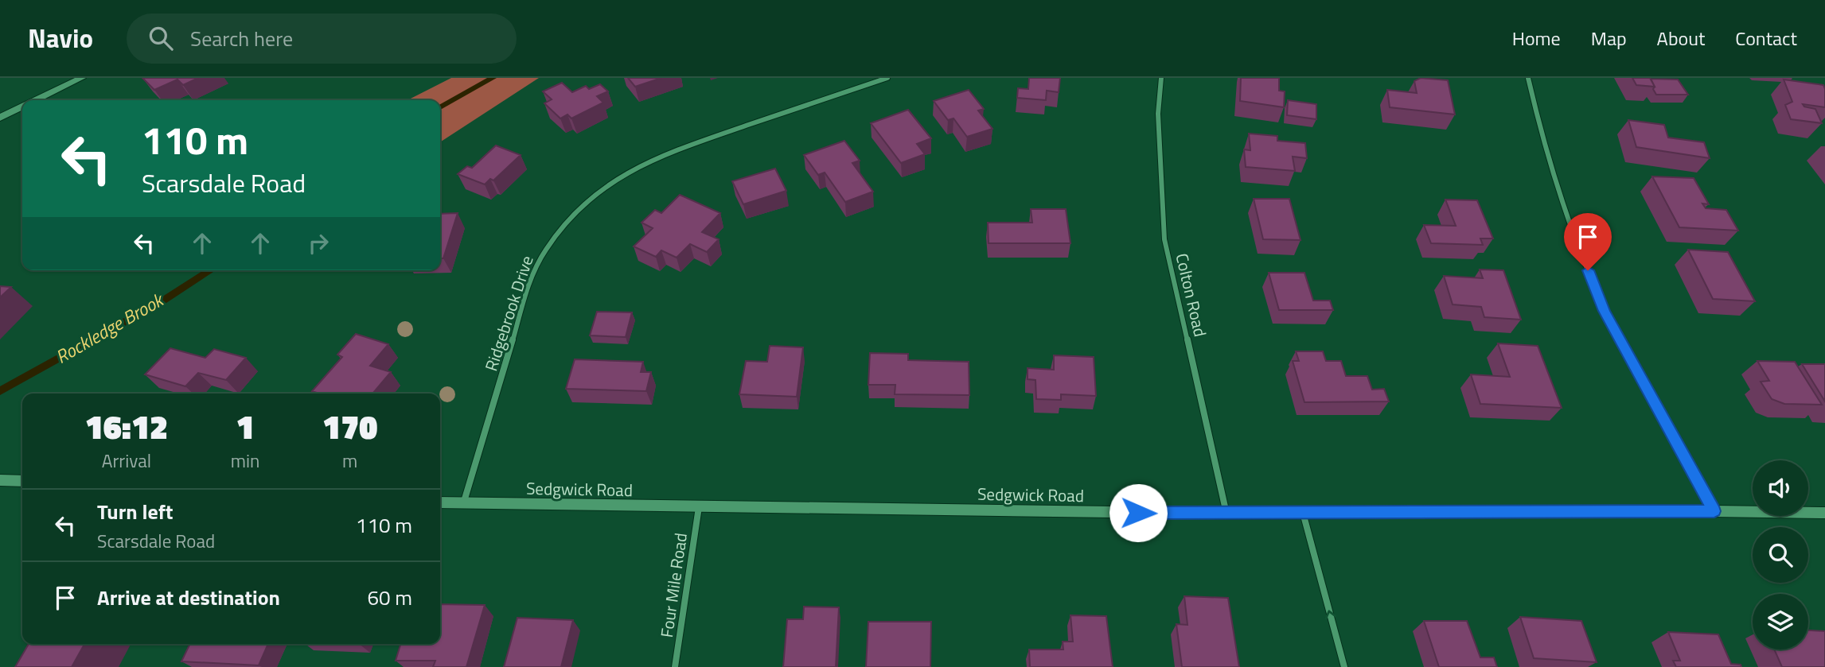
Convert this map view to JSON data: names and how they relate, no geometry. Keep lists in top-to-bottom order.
{
  "streets": {
    "main road": ["Sedgwick Road"],
    "street": ["Colton Road", "Ridgebrook Drive", "Four Mile Road"]
  },
  "crossings": [
    ["Colton Road", "Sedgwick Road"],
    ["Ridgebrook Drive", "Sedgwick Road"],
    ["Sedgwick Road", "Four Mile Road"]
  ],
  "water": ["Rockledge Brook"],
  "page": {
    "header": "Navio",
    "search": "Search here",
    "nav": [
      "Home",
      "Map",
      "About",
      "Contact"
    ],
    "turn": ["110 m", "Scarsdale Road"],
    "eta": [
      "16:12",
      "Arrival",
      "1",
      "min",
      "170",
      "m"
    ],
    "list": [
      {
        "name": "Turn left",
        "note": "Scarsdale Road",
        "value": "110 m"
      },
      {
        "name": "Arrive at destination",
        "value": "60 m"
      }
    ]
  }
}
